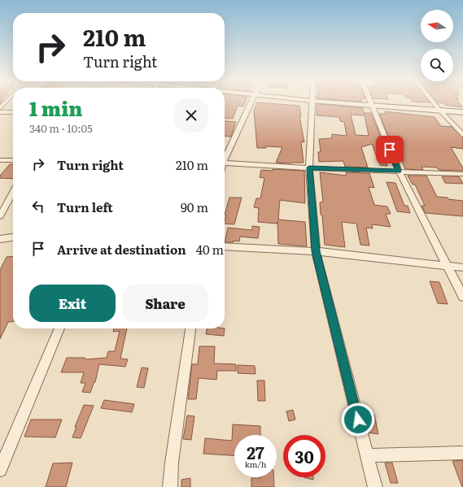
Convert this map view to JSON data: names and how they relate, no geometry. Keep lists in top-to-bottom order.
{
  "north": "left",
  "page": {
    "turn": ["210 m", "Turn right"],
    "heading": ["1 min", "340 m · 10:05"],
    "list": [
      {
        "name": "Turn right",
        "value": "210 m"
      },
      {
        "name": "Turn left",
        "value": "90 m"
      },
      {
        "name": "Arrive at destination",
        "value": "40 m"
      }
    ],
    "buttons": ["Exit", "Share"],
    "speed": "27 km/h",
    "limit": "30"
  }
}
